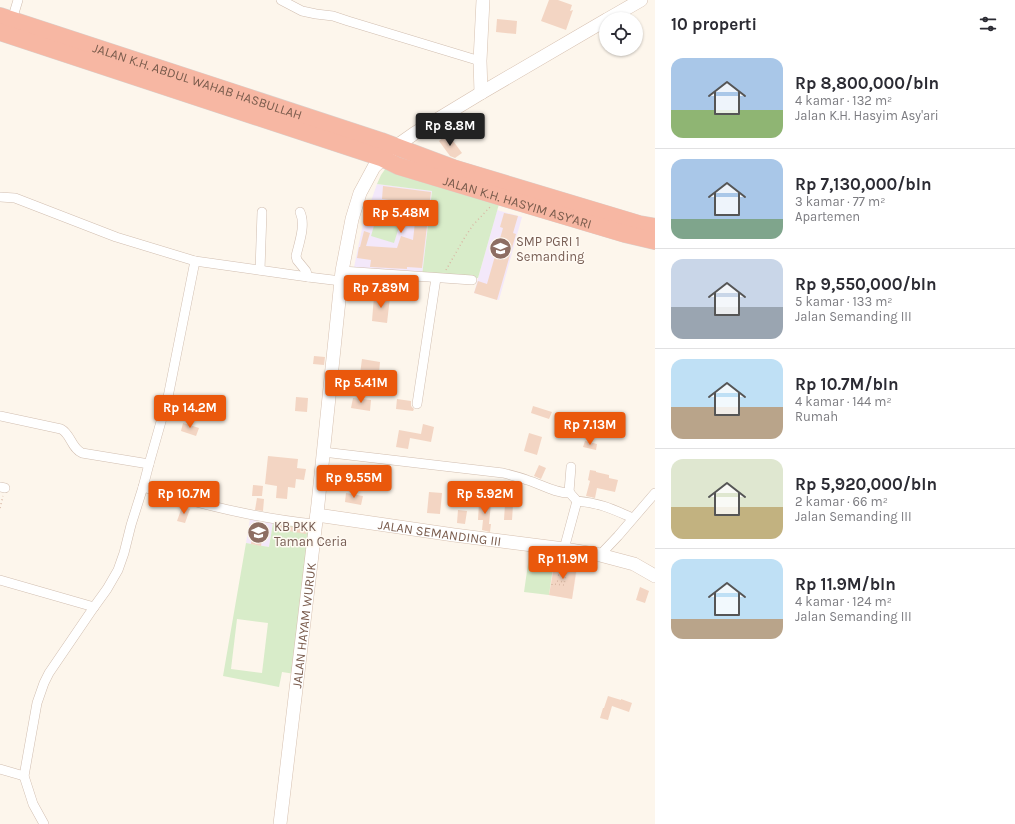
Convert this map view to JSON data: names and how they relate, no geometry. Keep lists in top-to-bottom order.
{
  "streets": {
    "highway": ["JALAN K.H. ABDUL WAHAB HASBULLAH", "JALAN K.H. HASYIM ASY'ARI"],
    "main road": ["JALAN SEMANDING III", "JALAN HAYAM WURUK"]
  },
  "crossings": [
    ["JALAN K.H. ABDUL WAHAB HASBULLAH", "JALAN K.H. HASYIM ASY'ARI"],
    ["JALAN K.H. ABDUL WAHAB HASBULLAH", "JALAN HAYAM WURUK"],
    ["JALAN K.H. HASYIM ASY'ARI", "JALAN HAYAM WURUK"],
    ["JALAN SEMANDING III", "JALAN HAYAM WURUK"]
  ],
  "places": {
    "school or university": ["SMP PGRI 1 Semanding", "KB PKK Taman Ceria"]
  },
  "page": {
    "heading": "10 properti",
    "list": [
      {
        "name": "Rp 8,800,000/bln",
        "note": "4 kamar · 132 m² · Jalan K.H. Hasyim Asy'ari"
      },
      {
        "name": "Rp 7,130,000/bln",
        "note": "3 kamar · 77 m² · Apartemen"
      },
      {
        "name": "Rp 9,550,000/bln",
        "note": "5 kamar · 133 m² · Jalan Semanding III"
      },
      {
        "name": "Rp 10.7M/bln",
        "note": "4 kamar · 144 m² · Rumah"
      },
      {
        "name": "Rp 5,920,000/bln",
        "note": "2 kamar · 66 m² · Jalan Semanding III"
      },
      {
        "name": "Rp 11.9M/bln",
        "note": "4 kamar · 124 m² · Jalan Semanding III"
      }
    ],
    "price": [
      "Rp 8.8M",
      "Rp 5.48M",
      "Rp 7.89M",
      "Rp 5.41M",
      "Rp 14.2M",
      "Rp 7.13M",
      "Rp 9.55M",
      "Rp 10.7M",
      "Rp 5.92M",
      "Rp 11.9M"
    ]
  }
}
